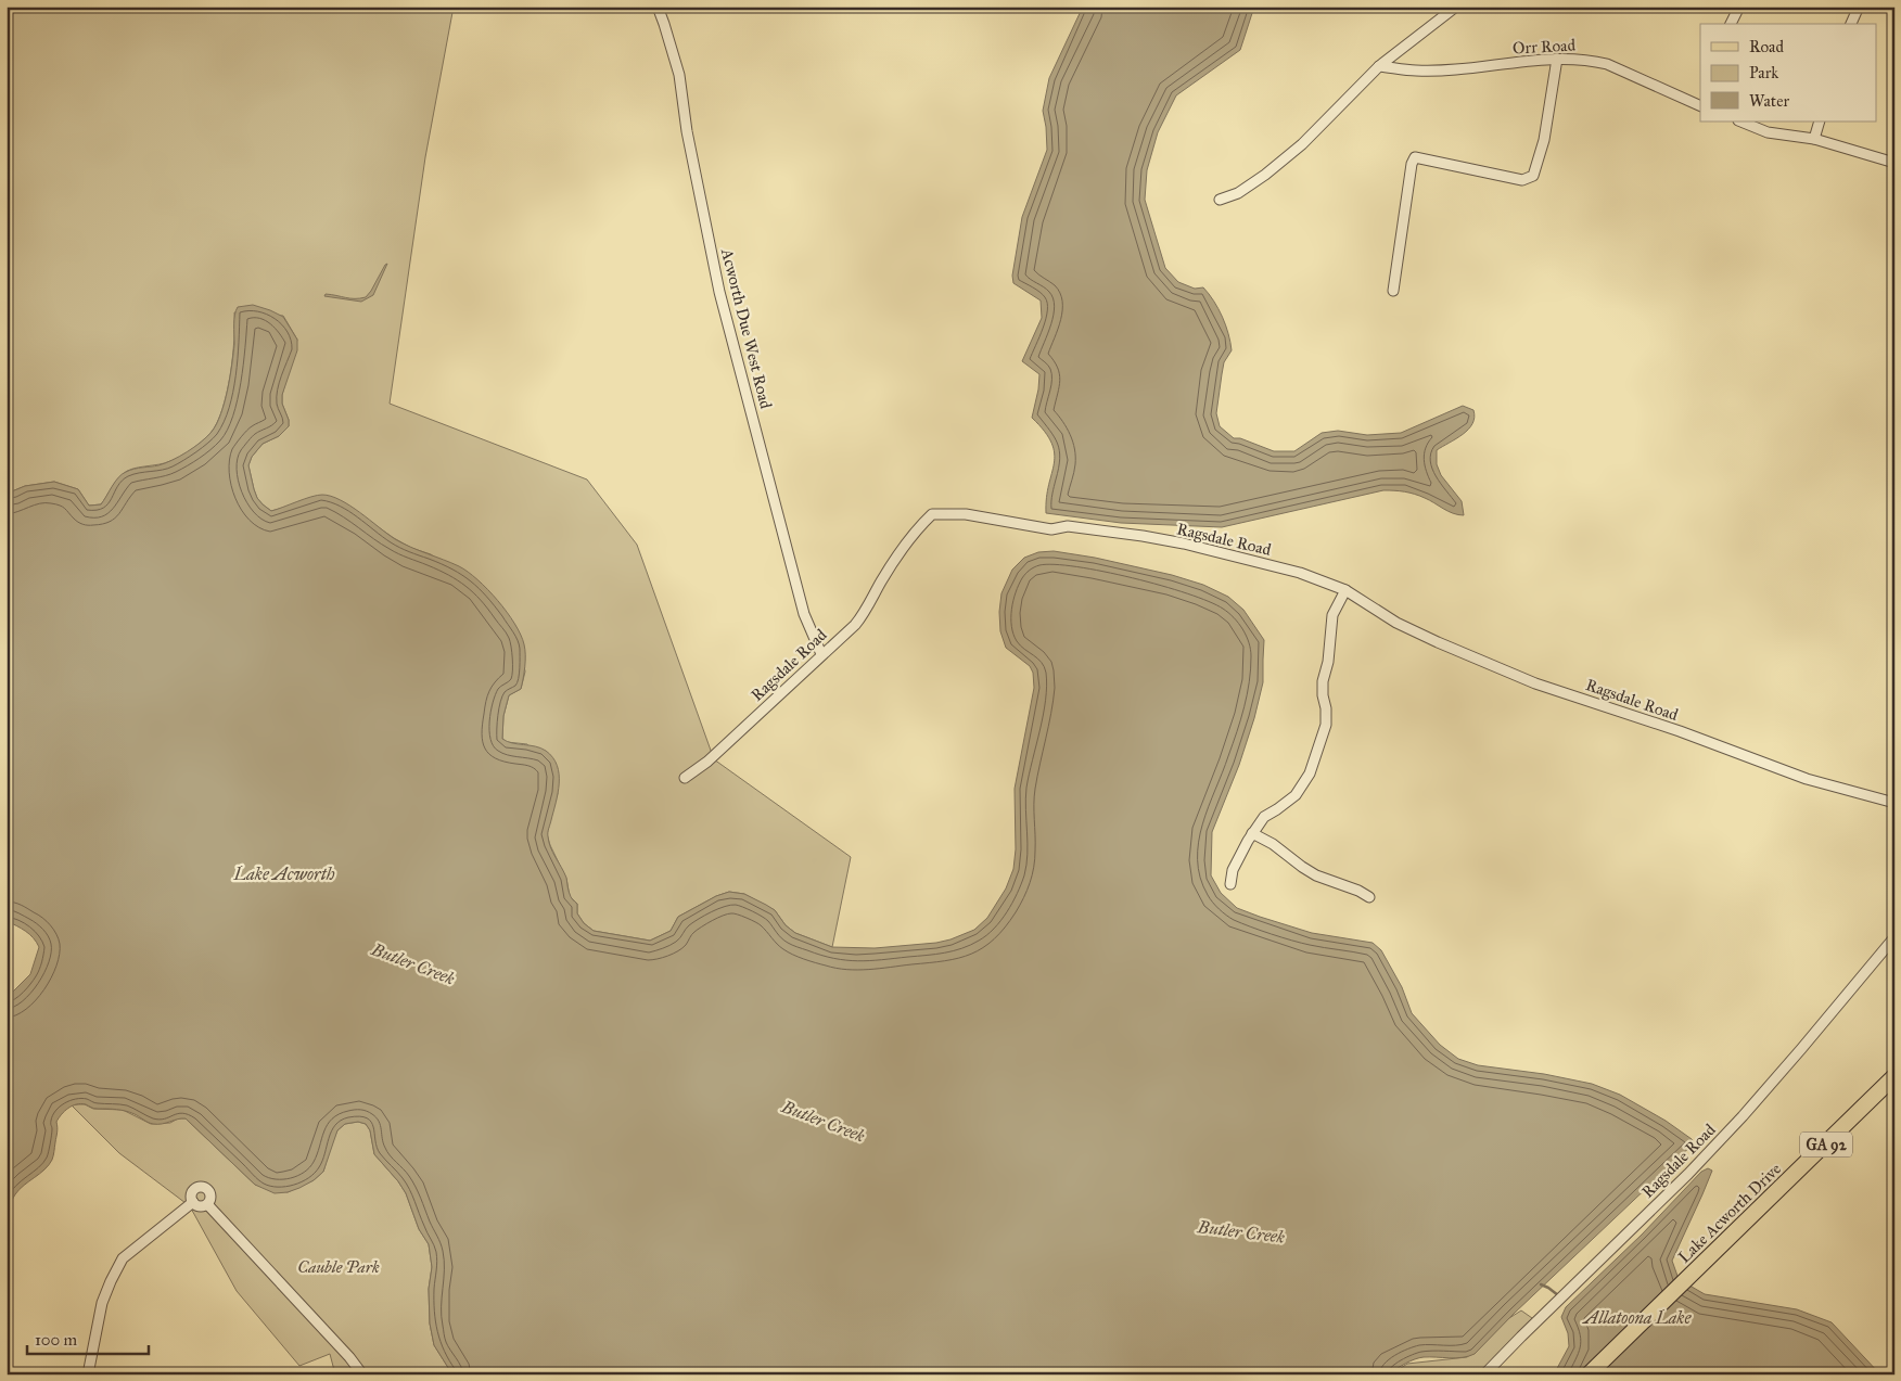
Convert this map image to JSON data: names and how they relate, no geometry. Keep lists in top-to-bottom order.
{
  "streets": {
    "main road": ["GA 92", "Lake Acworth Drive"],
    "street": ["Orr Road", "Acworth Due West Road", "Ragsdale Road"]
  },
  "crossings": [
    ["Acworth Due West Road", "Ragsdale Road"]
  ],
  "water": ["Lake Acworth", "Butler Creek", "Allatoona Lake"],
  "parks": ["Cauble Park"],
  "legend": ["Road", "Park", "Water"],
  "scale_bar": "100 m"
}
